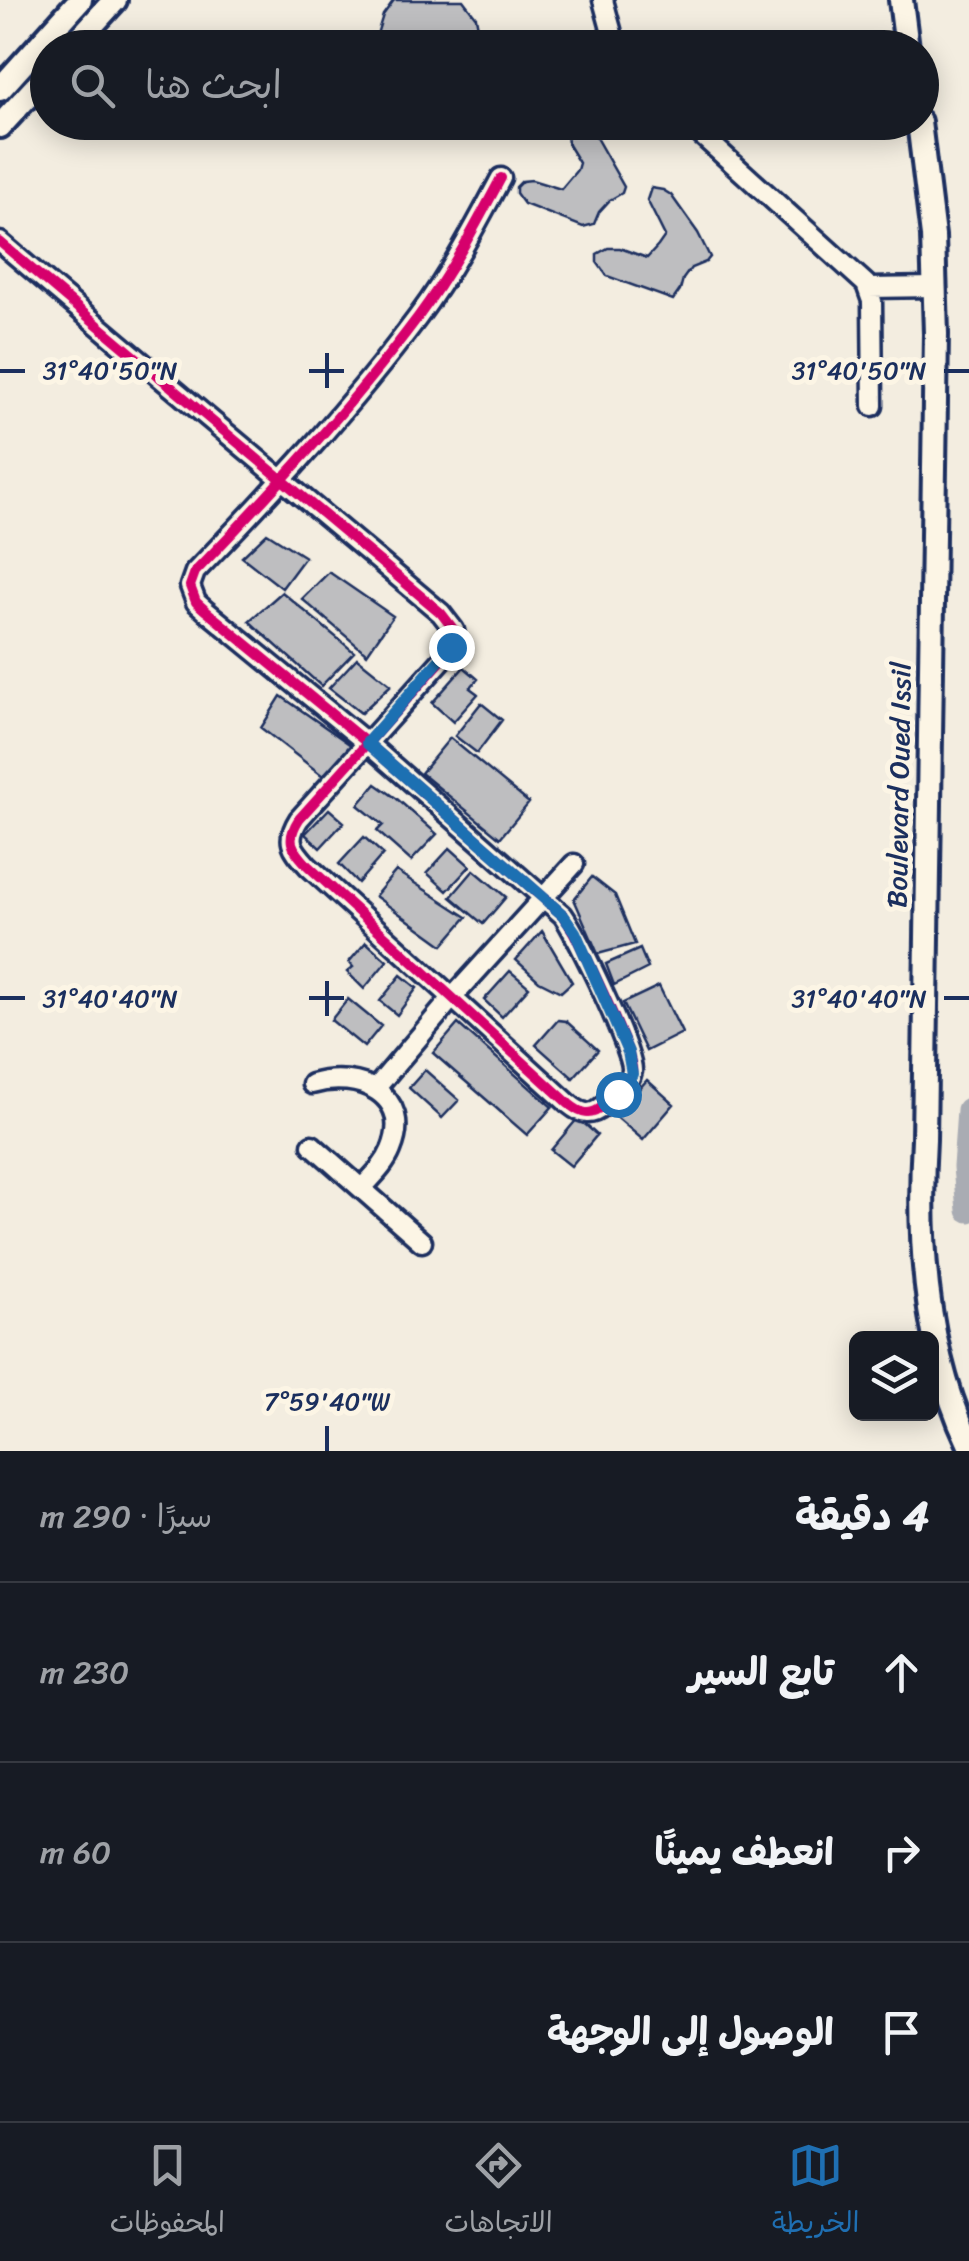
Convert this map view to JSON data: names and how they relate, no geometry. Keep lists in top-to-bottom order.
{
  "streets": {
    "main road": ["Boulevard Oued Issil"]
  },
  "page": {
    "search": "ابحث هنا",
    "heading": ["4 دقيقة", "سيرًا · 290 m"],
    "list": [
      ["تابع السير", "230 m"],
      ["انعطف يمينًا", "60 m"],
      "الوصول إلى الوجهة"
    ],
    "nav": ["الخريطة", "الاتجاهات", "المحفوظات"]
  },
  "coordinates": ["31°40'50\"N", "31°40'40\"N", "7°59'40\"W"]
}
